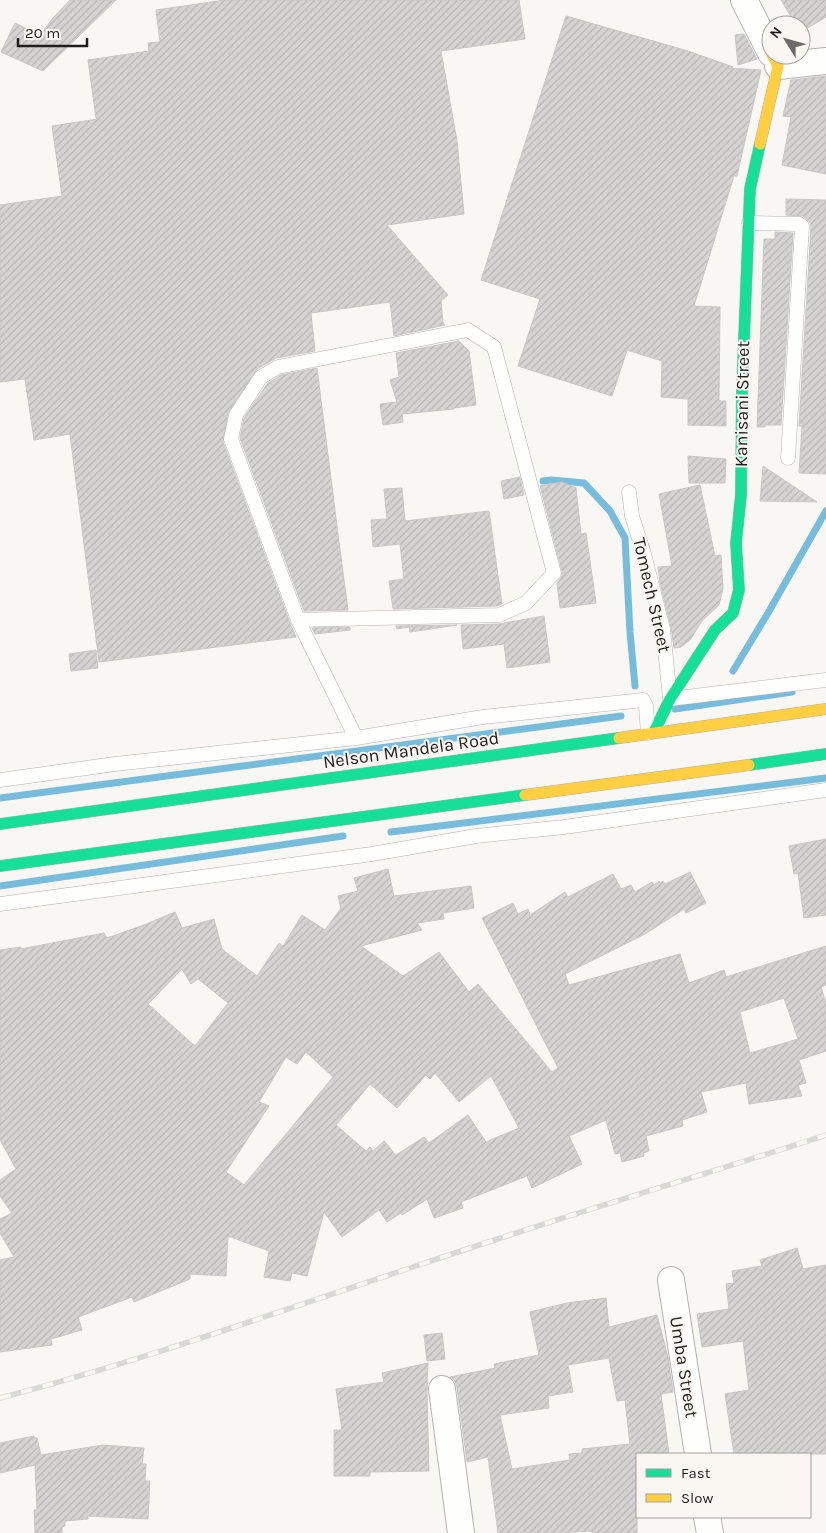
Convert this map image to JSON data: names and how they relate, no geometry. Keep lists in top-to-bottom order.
{
  "streets": {
    "main road": ["Kanisani Street", "Nelson Mandela Road"],
    "street": ["Umba Street"],
    "lane": ["Tomech Street"]
  },
  "crossings": [
    ["Kanisani Street", "Tomech Street"],
    ["Kanisani Street", "Nelson Mandela Road"]
  ],
  "legend": ["Fast", "Slow"],
  "scale_bar": "20 m",
  "north": "top left"
}
